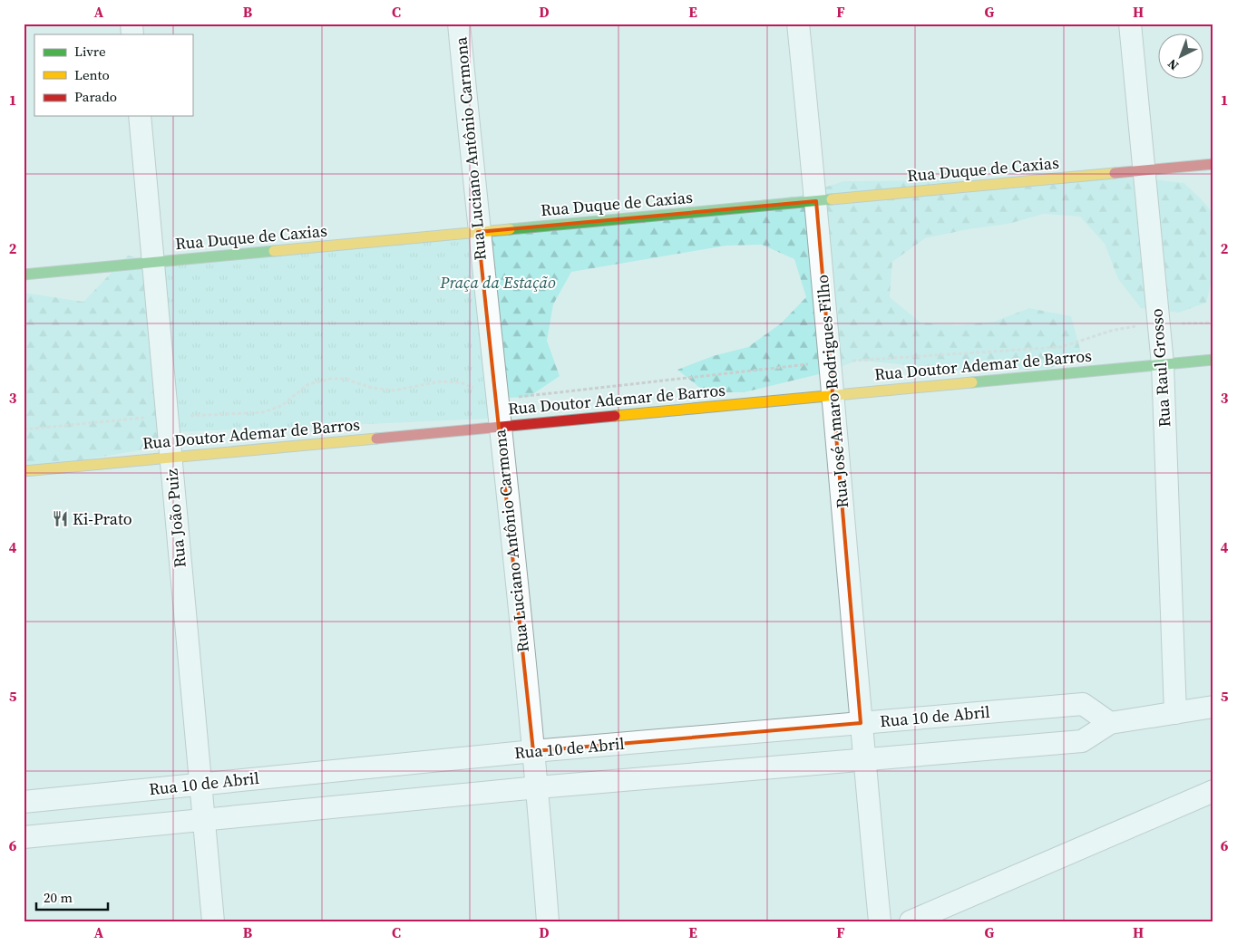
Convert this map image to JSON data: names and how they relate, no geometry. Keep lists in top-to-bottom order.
{
  "streets": {
    "street": [
      "Rua Luciano Antônio Carmona",
      "Rua Duque de Caxias",
      "Rua Doutor Ademar de Barros",
      "Rua Raul Grosso",
      "Rua José Amaro Rodrigues Filho",
      "Rua João Puiz",
      "Rua 10 de Abril"
    ]
  },
  "crossings": [
    ["Rua Luciano Antônio Carmona", "Rua Duque de Caxias"],
    ["Rua Luciano Antônio Carmona", "Rua Doutor Ademar de Barros"],
    ["Rua Luciano Antônio Carmona", "Rua 10 de Abril"],
    ["Rua Duque de Caxias", "Rua Raul Grosso"],
    ["Rua Duque de Caxias", "Rua José Amaro Rodrigues Filho"],
    ["Rua Duque de Caxias", "Rua João Puiz"],
    ["Rua Doutor Ademar de Barros", "Rua Raul Grosso"],
    ["Rua Doutor Ademar de Barros", "Rua José Amaro Rodrigues Filho"],
    ["Rua Doutor Ademar de Barros", "Rua João Puiz"],
    ["Rua José Amaro Rodrigues Filho", "Rua 10 de Abril"],
    ["Rua João Puiz", "Rua 10 de Abril"]
  ],
  "parks": ["Praça da Estação"],
  "places": {
    "restaurant": ["Ki-Prato"]
  },
  "legend": ["Livre", "Lento", "Parado"],
  "scale_bar": "20 m",
  "north": "bottom left",
  "grid": {
    "columns": [
      "A",
      "B",
      "C",
      "D",
      "E",
      "F",
      "G",
      "H"
    ],
    "rows": [
      "1",
      "2",
      "3",
      "4",
      "5",
      "6"
    ]
  }
}
